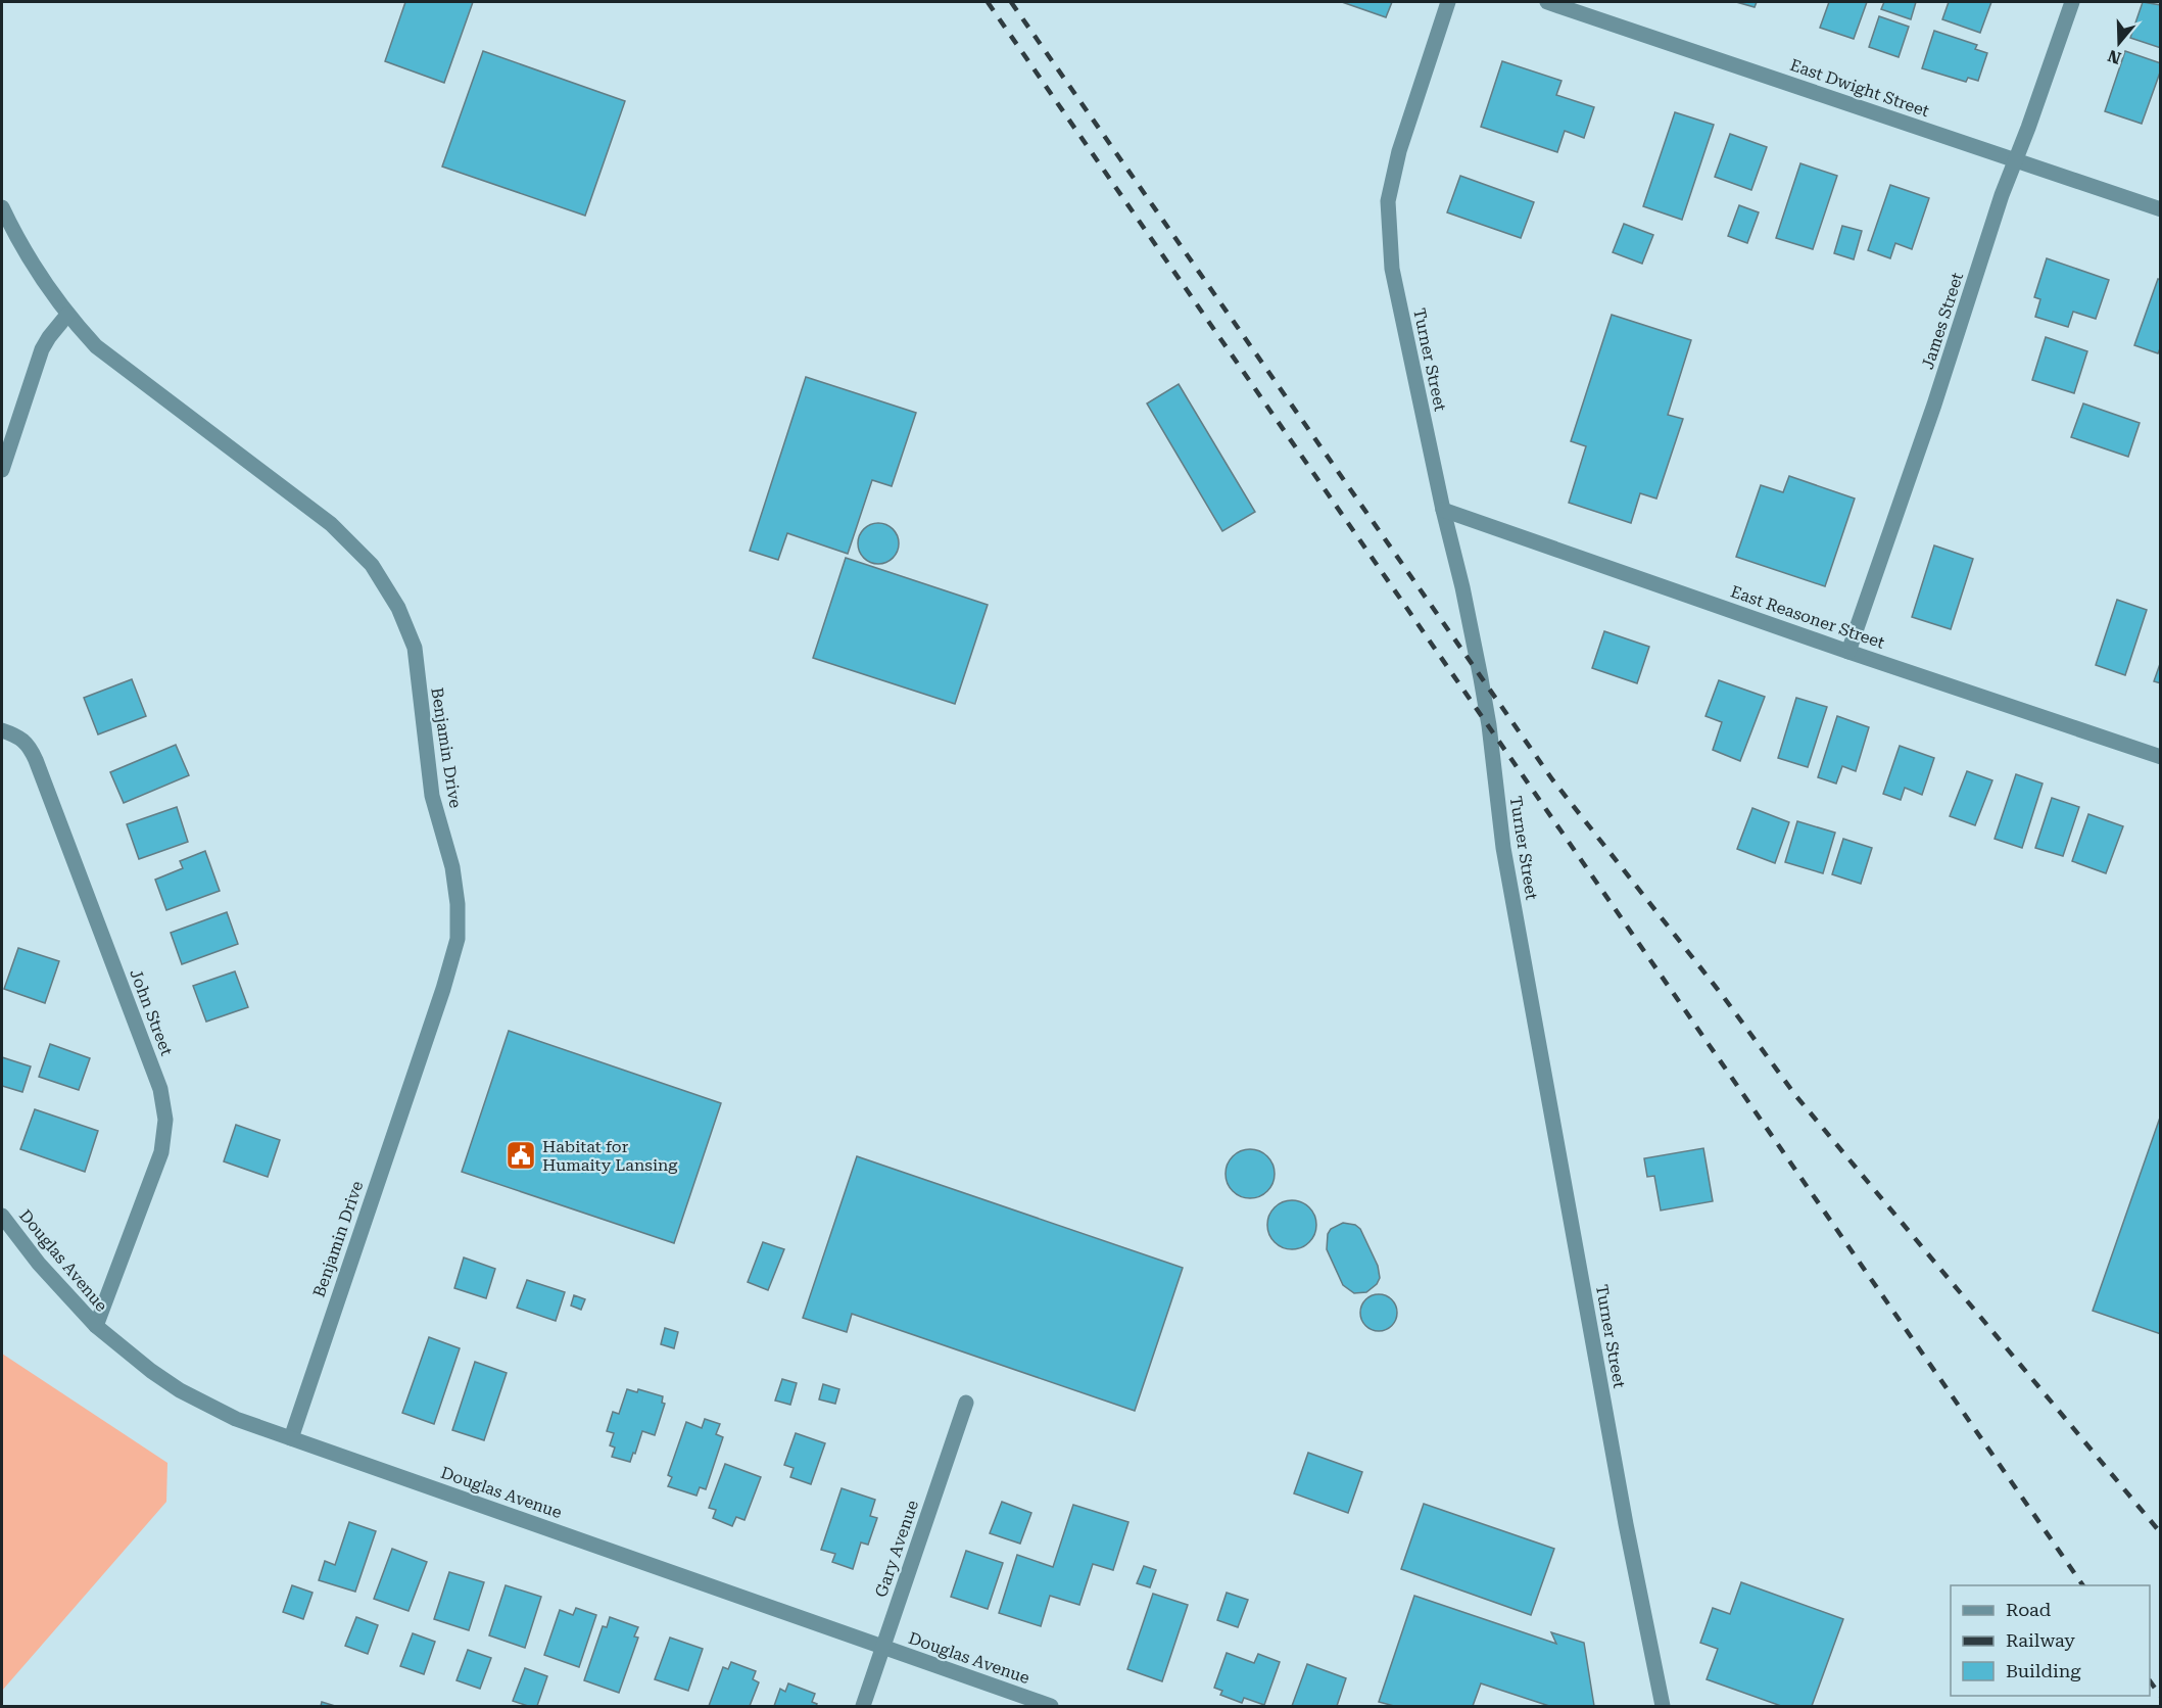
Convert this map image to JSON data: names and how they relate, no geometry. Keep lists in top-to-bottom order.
{
  "streets": {
    "street": [
      "East Dwight Street",
      "James Street",
      "Turner Street",
      "East Reasoner Street",
      "Benjamin Drive",
      "John Street",
      "Douglas Avenue",
      "Gary Avenue"
    ]
  },
  "crossings": [
    ["East Dwight Street", "James Street"],
    ["James Street", "East Reasoner Street"],
    ["Turner Street", "East Reasoner Street"],
    ["Benjamin Drive", "Douglas Avenue"],
    ["John Street", "Douglas Avenue"],
    ["Douglas Avenue", "Gary Avenue"]
  ],
  "places": {
    "public building": ["Habitat for Humaity Lansing"]
  },
  "legend": ["Road", "Railway", "Building"],
  "north": "bottom"
}
